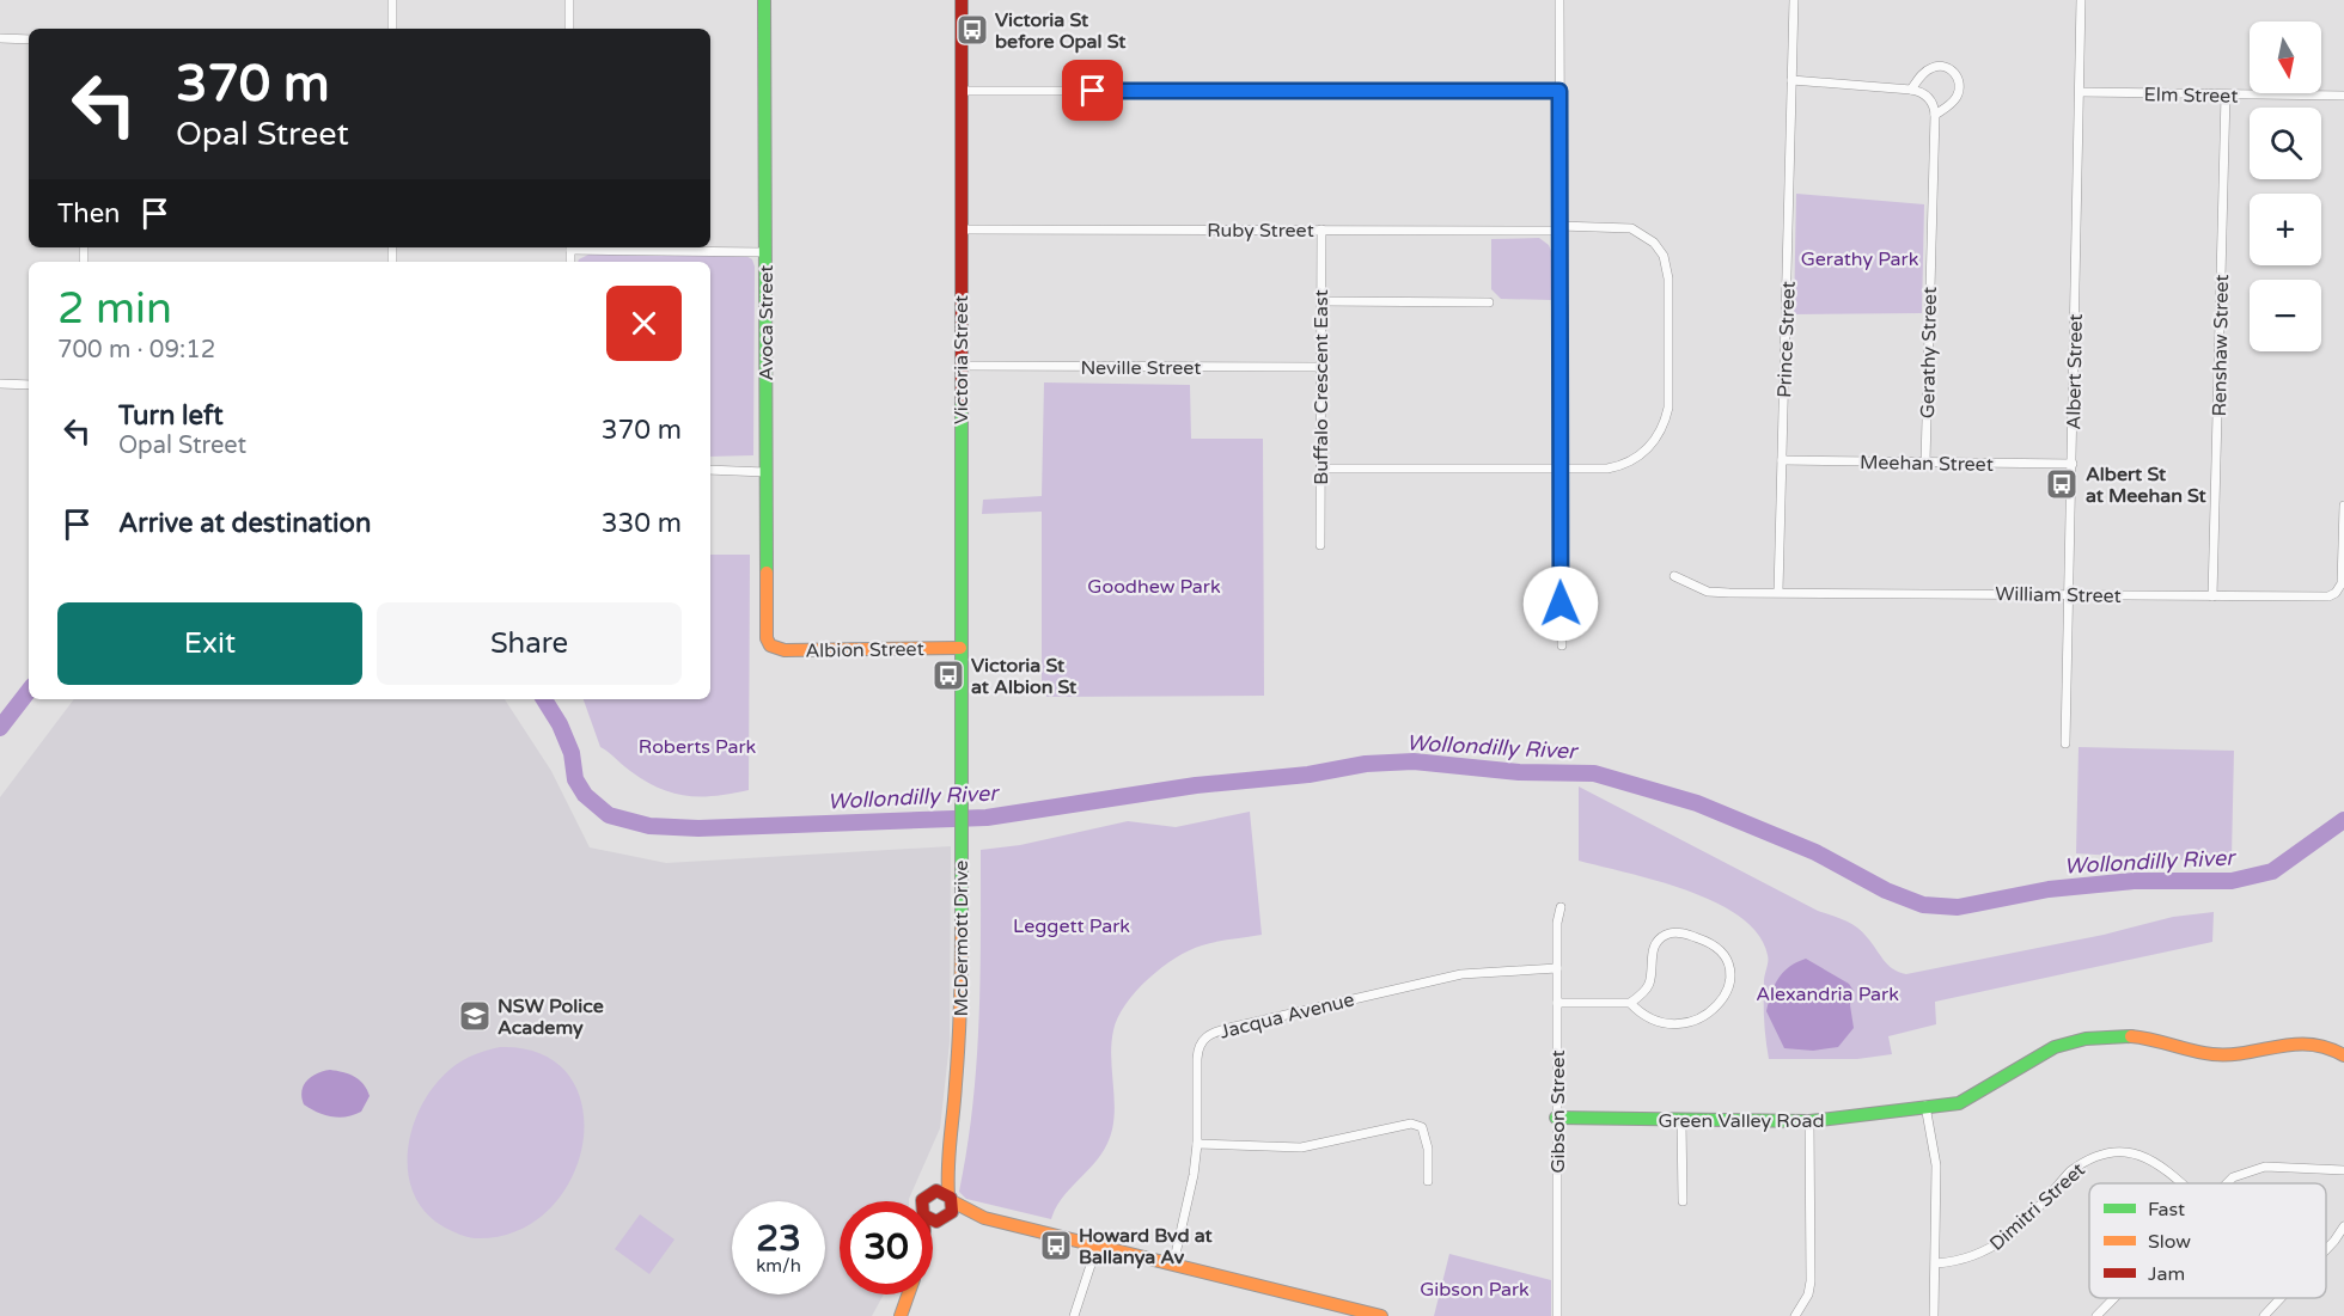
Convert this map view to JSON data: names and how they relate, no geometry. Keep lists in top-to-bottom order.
{
  "streets": {
    "street": [
      "Elm Street",
      "Ruby Street",
      "Avoca Street",
      "Prince Street",
      "Renshaw Street",
      "Gerathy Street",
      "Victoria Street",
      "Neville Street",
      "Albert Street",
      "Buffalo Crescent East",
      "Meehan Street",
      "William Street",
      "Albion Street",
      "McDermott Drive",
      "Jacqua Avenue",
      "Gibson Street",
      "Green Valley Road",
      "Dimitri Street"
    ]
  },
  "crossings": [
    ["Elm Street", "Renshaw Street"],
    ["Elm Street", "Albert Street"],
    ["Ruby Street", "Victoria Street"],
    ["Ruby Street", "Buffalo Crescent East"],
    ["Avoca Street", "Albion Street"],
    ["Prince Street", "Meehan Street"],
    ["Prince Street", "William Street"],
    ["Renshaw Street", "William Street"],
    ["Gerathy Street", "Meehan Street"],
    ["Victoria Street", "Neville Street"],
    ["Victoria Street", "Albion Street"],
    ["Victoria Street", "McDermott Drive"],
    ["Neville Street", "Buffalo Crescent East"],
    ["Albert Street", "Meehan Street"],
    ["Albert Street", "William Street"],
    ["Jacqua Avenue", "Gibson Street"],
    ["Gibson Street", "Green Valley Road"]
  ],
  "water": ["Wollondilly River"],
  "parks": [
    "Gerathy Park",
    "Goodhew Park",
    "Roberts Park",
    "Leggett Park",
    "Alexandria Park",
    "Gibson Park"
  ],
  "places": {
    "bus stop": [
      "Victoria St before Opal St",
      "Albert St at Meehan St",
      "Victoria St at Albion St",
      "Howard Bvd at Ballanya Av"
    ],
    "school or university": ["NSW Police Academy"]
  },
  "legend": ["Fast", "Slow", "Jam"],
  "north": "bottom",
  "page": {
    "map_buttons": ["+", "−"],
    "turn": ["370 m", "Opal Street"],
    "then": "Then",
    "heading": ["2 min", "700 m · 09:12"],
    "list": [
      {
        "name": "Turn left",
        "note": "Opal Street",
        "value": "370 m"
      },
      {
        "name": "Arrive at destination",
        "value": "330 m"
      }
    ],
    "buttons": ["Exit", "Share"],
    "speed": "23 km/h",
    "limit": "30"
  }
}
